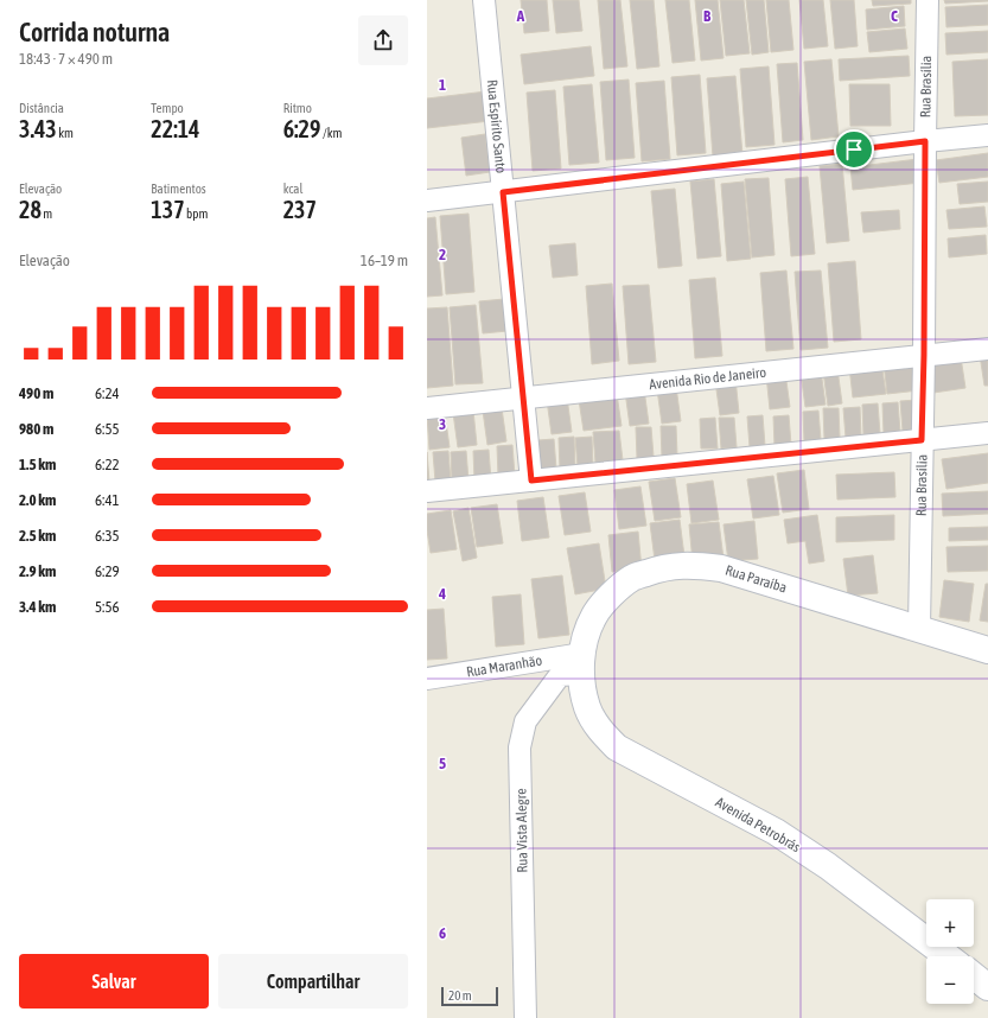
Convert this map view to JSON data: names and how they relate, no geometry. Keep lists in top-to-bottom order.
{
  "streets": {
    "main road": ["Rua Paraíba", "Avenida Petrobrás"],
    "street": [
      "Rua Brasília",
      "Rua Espírito Santo",
      "Avenida Rio de Janeiro",
      "Rua Maranhão",
      "Rua Vista Alegre"
    ]
  },
  "crossings": [
    ["Rua Brasília", "Avenida Rio de Janeiro"],
    ["Rua Brasília", "Rua Paraíba"],
    ["Rua Espírito Santo", "Avenida Rio de Janeiro"],
    ["Rua Paraíba", "Rua Maranhão"],
    ["Rua Paraíba", "Avenida Petrobrás"],
    ["Rua Paraíba", "Rua Vista Alegre"],
    ["Rua Maranhão", "Avenida Petrobrás"],
    ["Rua Maranhão", "Rua Vista Alegre"],
    ["Avenida Petrobrás", "Rua Vista Alegre"]
  ],
  "scale_bar": "20 m",
  "page": {
    "heading": ["Corrida noturna", "18:43 · 7 × 490 m"],
    "stats": [
      ["Distância", "3.43 km"],
      ["Tempo", "22:14"],
      ["Ritmo", "6:29 /km"],
      ["Elevação", "28 m"],
      ["Batimentos", "137 bpm"],
      ["kcal", "237"]
    ],
    "chart": ["Elevação", "16–19 m"],
    "list": [
      {
        "name": "490 m",
        "note": "6:24"
      },
      {
        "name": "980 m",
        "note": "6:55"
      },
      {
        "name": "1.5 km",
        "note": "6:22"
      },
      {
        "name": "2.0 km",
        "note": "6:41"
      },
      {
        "name": "2.5 km",
        "note": "6:35"
      },
      {
        "name": "2.9 km",
        "note": "6:29"
      },
      {
        "name": "3.4 km",
        "note": "5:56"
      }
    ],
    "map_buttons": ["+", "−"],
    "buttons": ["Salvar", "Compartilhar"],
    "scale": "20 m"
  },
  "grid": {
    "columns": ["A", "B", "C"],
    "rows": [
      "1",
      "2",
      "3",
      "4",
      "5",
      "6"
    ]
  }
}
